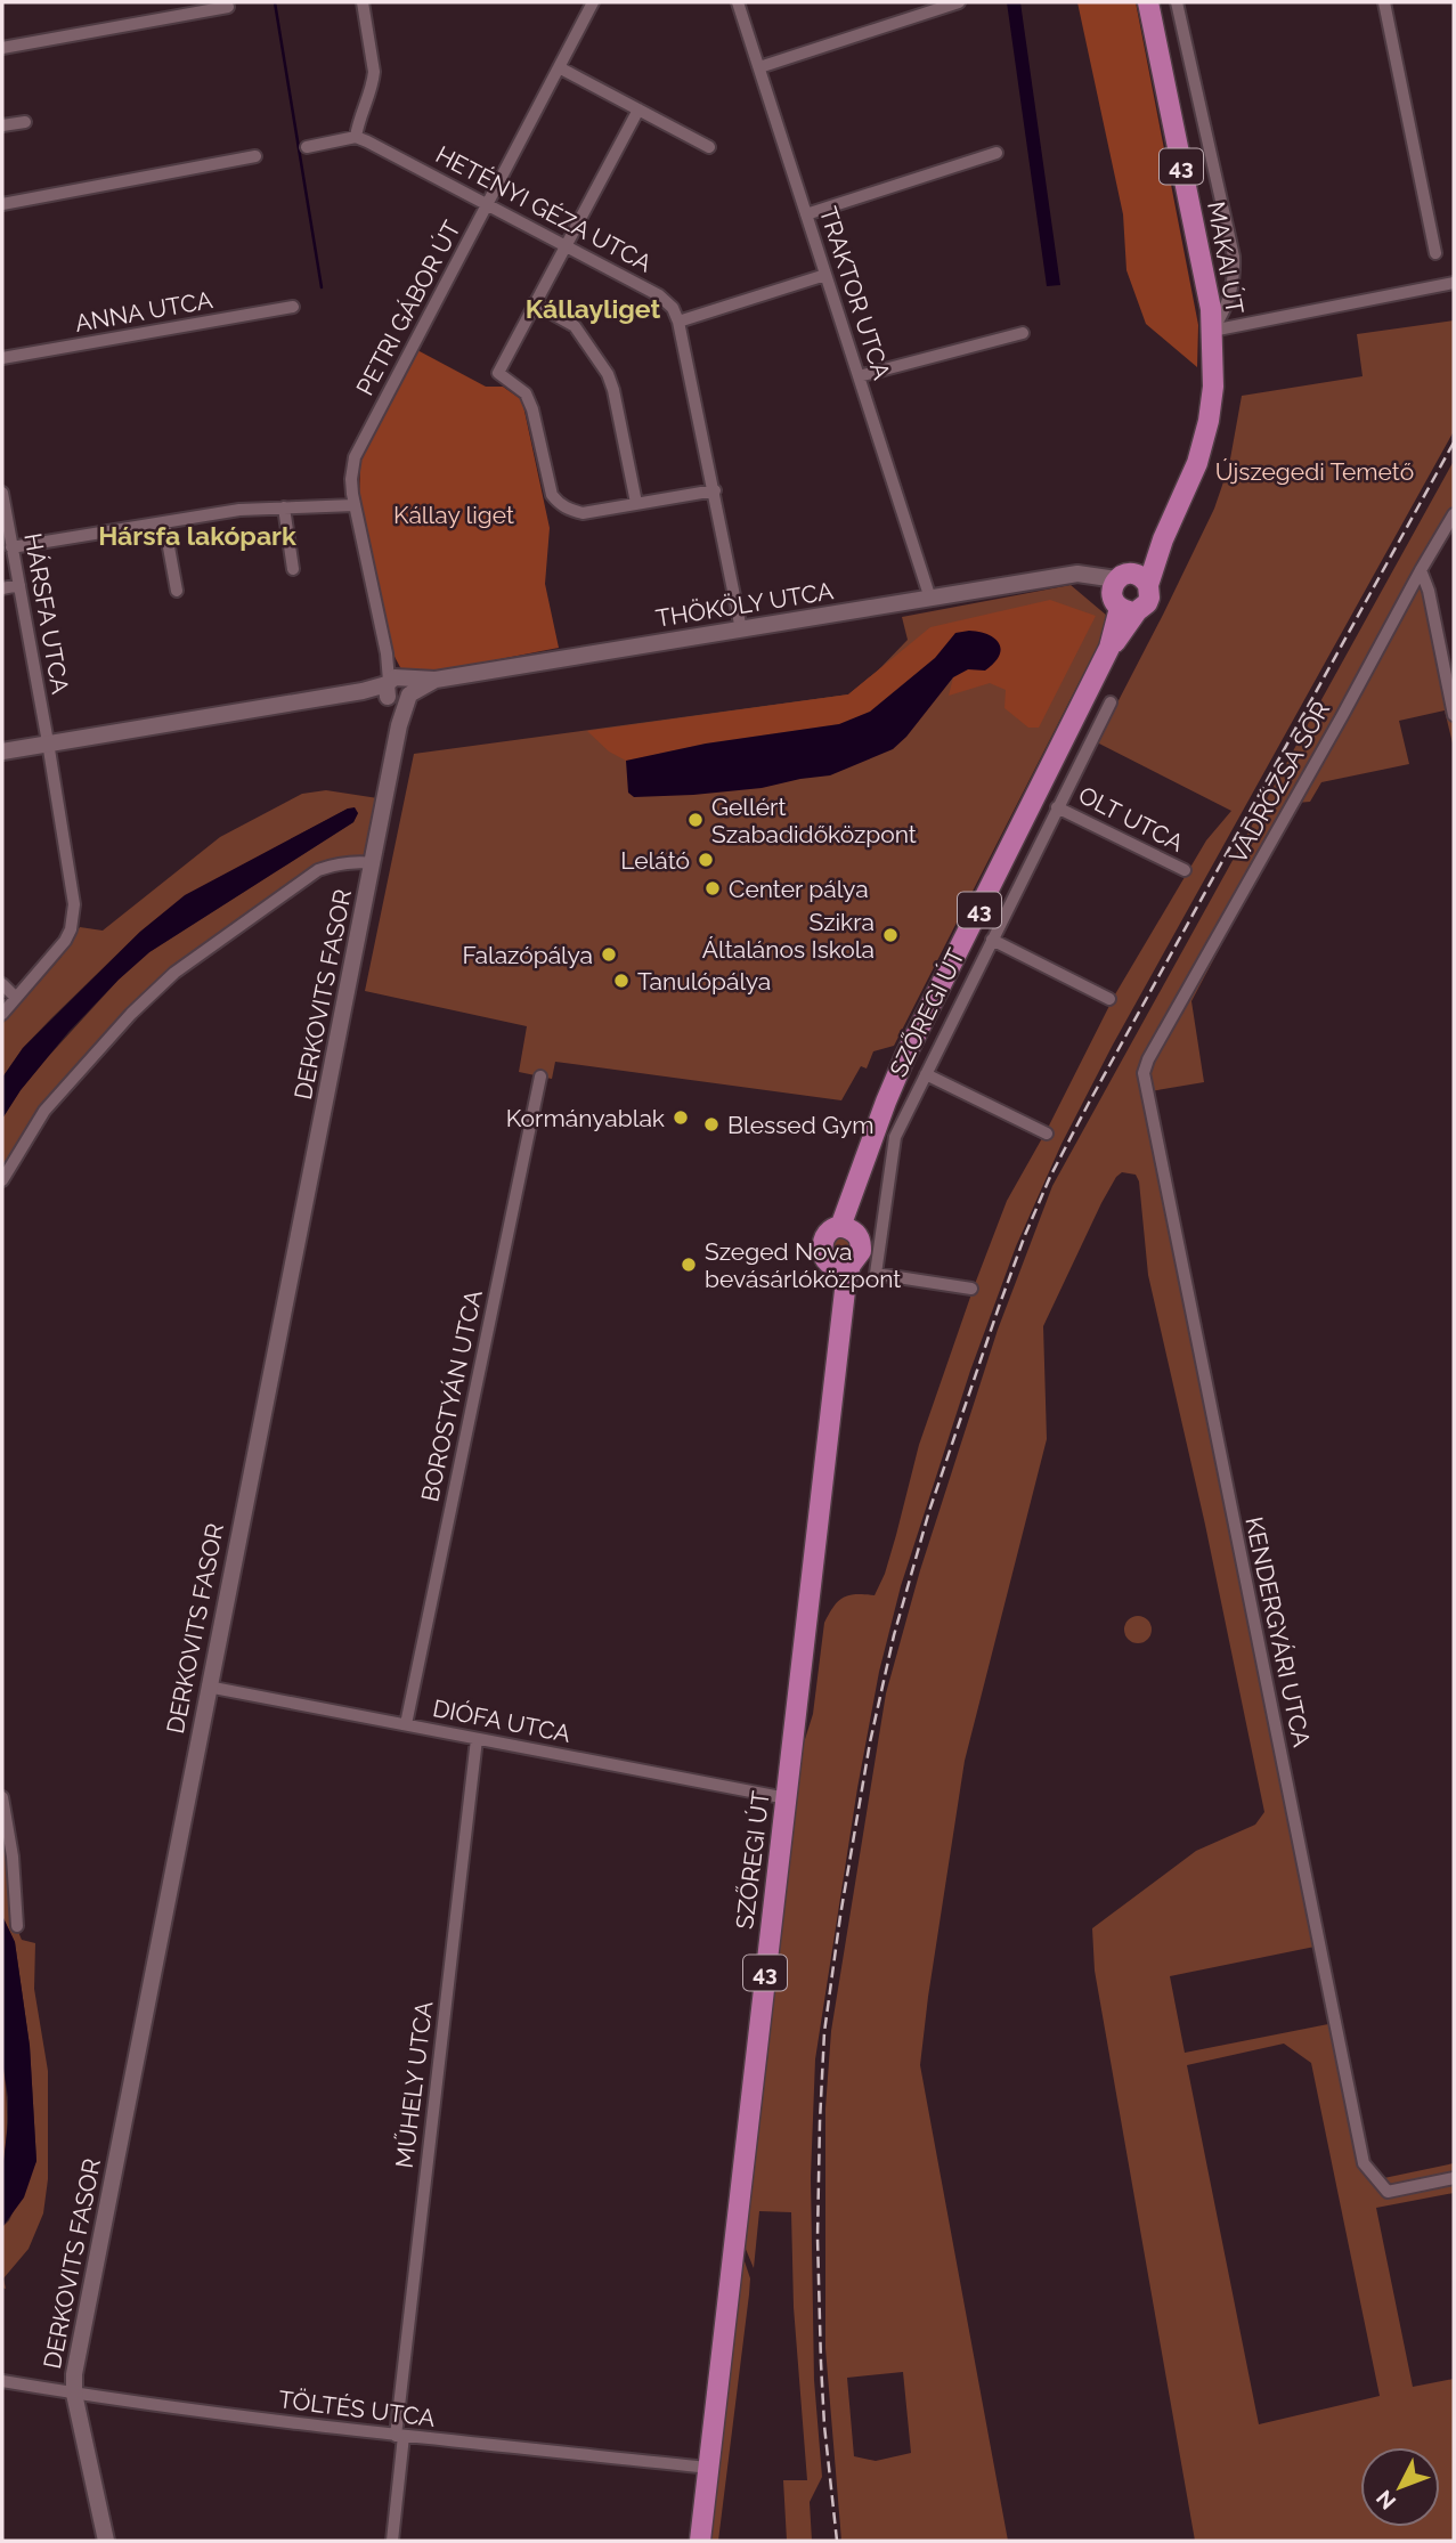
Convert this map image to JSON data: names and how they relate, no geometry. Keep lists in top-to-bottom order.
{
  "streets": {
    "main road": ["43", "MAKAI ÚT", "SZŐREGI ÚT"],
    "street": [
      "HETÉNYI GÉZA UTCA",
      "TRAKTOR UTCA",
      "PETRI GÁBOR ÚT",
      "ANNA UTCA",
      "THÖKÖLY UTCA",
      "HÁRSFA UTCA",
      "VADRÓZSA SOR",
      "OLT UTCA",
      "DERKOVITS FASOR",
      "BOROSTYÁN UTCA",
      "KENDERGYÁRI UTCA",
      "DIÓFA UTCA",
      "MŰHELY UTCA",
      "TÖLTÉS UTCA"
    ]
  },
  "crossings": [
    ["HETÉNYI GÉZA UTCA", "PETRI GÁBOR ÚT"],
    ["HETÉNYI GÉZA UTCA", "THÖKÖLY UTCA"],
    ["MAKAI ÚT", "SZŐREGI ÚT"],
    ["TRAKTOR UTCA", "THÖKÖLY UTCA"],
    ["PETRI GÁBOR ÚT", "THÖKÖLY UTCA"],
    ["PETRI GÁBOR ÚT", "DERKOVITS FASOR"],
    ["THÖKÖLY UTCA", "HÁRSFA UTCA"],
    ["THÖKÖLY UTCA", "DERKOVITS FASOR"],
    ["THÖKÖLY UTCA", "SZŐREGI ÚT"],
    ["VADRÓZSA SOR", "KENDERGYÁRI UTCA"],
    ["OLT UTCA", "SZŐREGI ÚT"],
    ["DERKOVITS FASOR", "DIÓFA UTCA"],
    ["DERKOVITS FASOR", "TÖLTÉS UTCA"],
    ["SZŐREGI ÚT", "DIÓFA UTCA"],
    ["SZŐREGI ÚT", "TÖLTÉS UTCA"],
    ["BOROSTYÁN UTCA", "DIÓFA UTCA"],
    ["DIÓFA UTCA", "MŰHELY UTCA"],
    ["MŰHELY UTCA", "TÖLTÉS UTCA"]
  ],
  "districts": ["Kállayliget", "Hársfa lakópark"],
  "parks": ["Újszegedi Temető", "Kállay liget"],
  "places": [
    "Gellért Szabadidőközpont",
    "Lelátó",
    "Center pálya",
    "Szikra Általános Iskola",
    "Falazópálya",
    "Tanulópálya",
    "Kormányablak",
    "Blessed Gym",
    "Szeged Nova bevásárlóközpont"
  ],
  "north": "bottom left"
}
